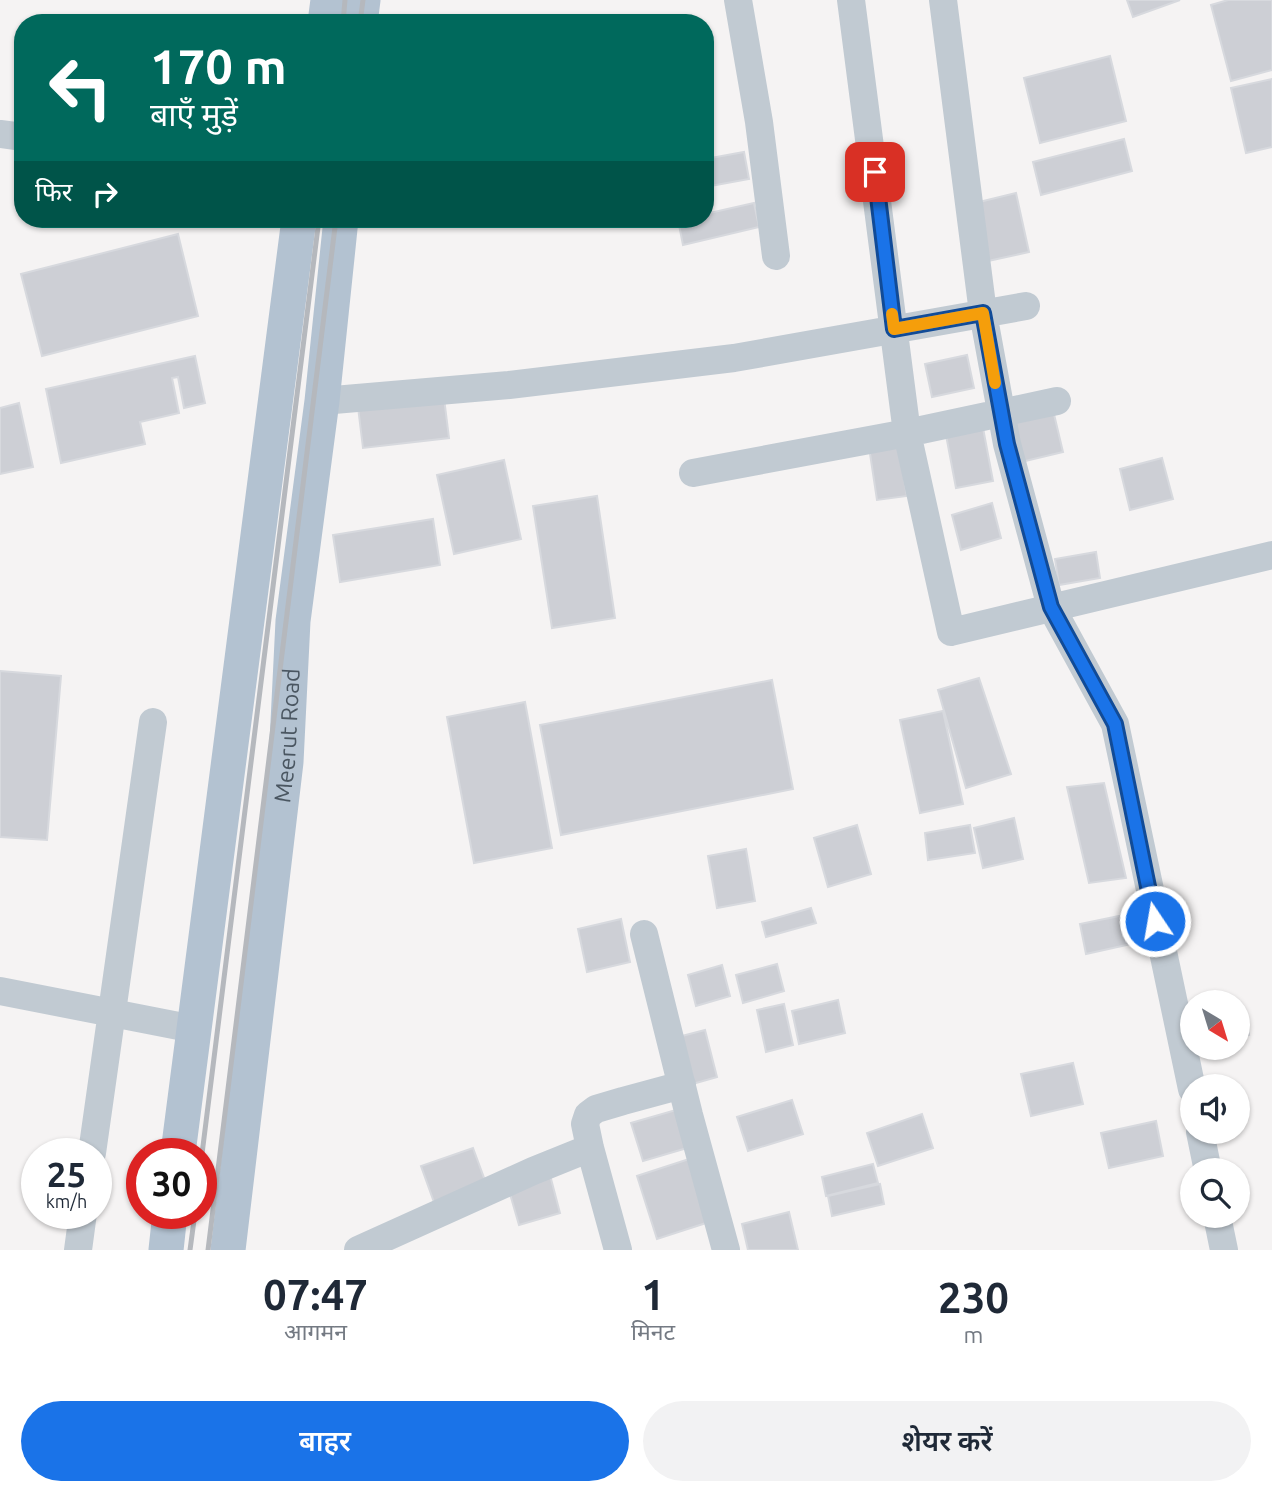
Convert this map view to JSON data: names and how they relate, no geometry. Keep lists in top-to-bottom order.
{
  "streets": {
    "main road": ["Meerut Road"]
  },
  "north": "bottom right",
  "page": {
    "turn": ["170 m", "बाएँ मुड़ें"],
    "then": "फिर",
    "speed": "25 km/h",
    "limit": "30",
    "eta": [
      "07:47",
      "आगमन",
      "1",
      "मिनट",
      "230",
      "m"
    ],
    "buttons": ["बाहर", "शेयर करें"]
  }
}
